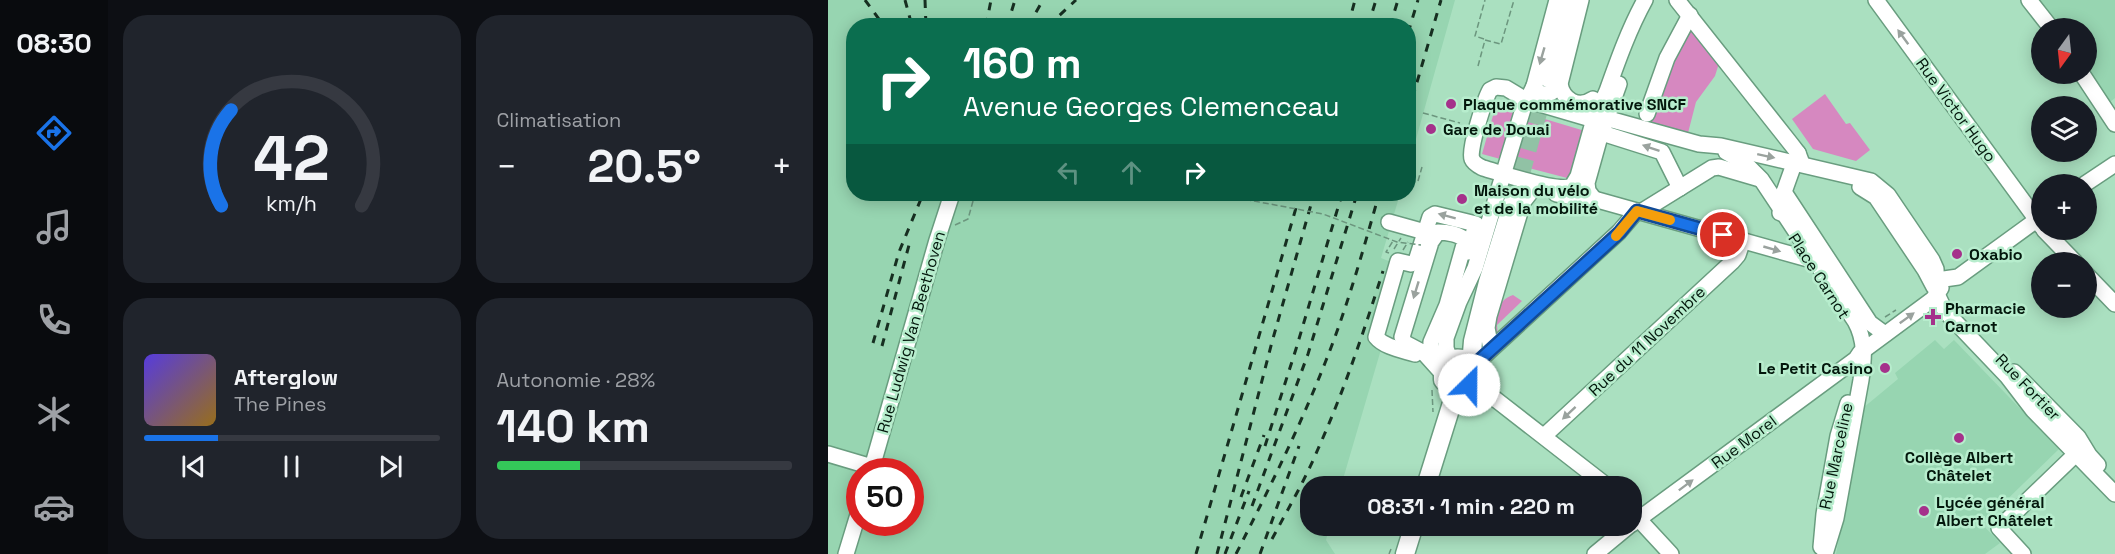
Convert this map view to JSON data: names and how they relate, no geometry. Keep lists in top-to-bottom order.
{
  "streets": {
    "street": [
      "Rue Victor Hugo",
      "Place Carnot",
      "Rue Ludwig Van Beethoven",
      "Rue du 11 Novembre",
      "Rue Fortier",
      "Rue Morel",
      "Rue Marceline"
    ]
  },
  "crossings": [
    ["Place Carnot", "Rue Marceline"],
    ["Rue Morel", "Rue Marceline"]
  ],
  "one_way": ["Rue Morel"],
  "places": {
    "other": [
      "Plaque commémorative SNCF",
      "Gare de Douai",
      "Maison du vélo et de la mobilité",
      "Oxabio",
      "Le Petit Casino",
      "Collège Albert Châtelet",
      "Lycée général Albert Châtelet"
    ],
    "health": ["Pharmacie Carnot"]
  },
  "north": "bottom",
  "page": {
    "tabs": "08:30",
    "tile": [
      "Climatisation",
      ["Autonomie · 28%", "140 km"]
    ],
    "map_buttons": ["+", "−"],
    "turn": ["160 m", "Avenue Georges Clemenceau"],
    "heat": ["−", "20.5°", "+"],
    "song": ["Afterglow", "The Pines"],
    "limit": "50",
    "trip": "08:31 · 1 min · 220 m",
    "gauge": ["42", "km/h"]
  }
}
